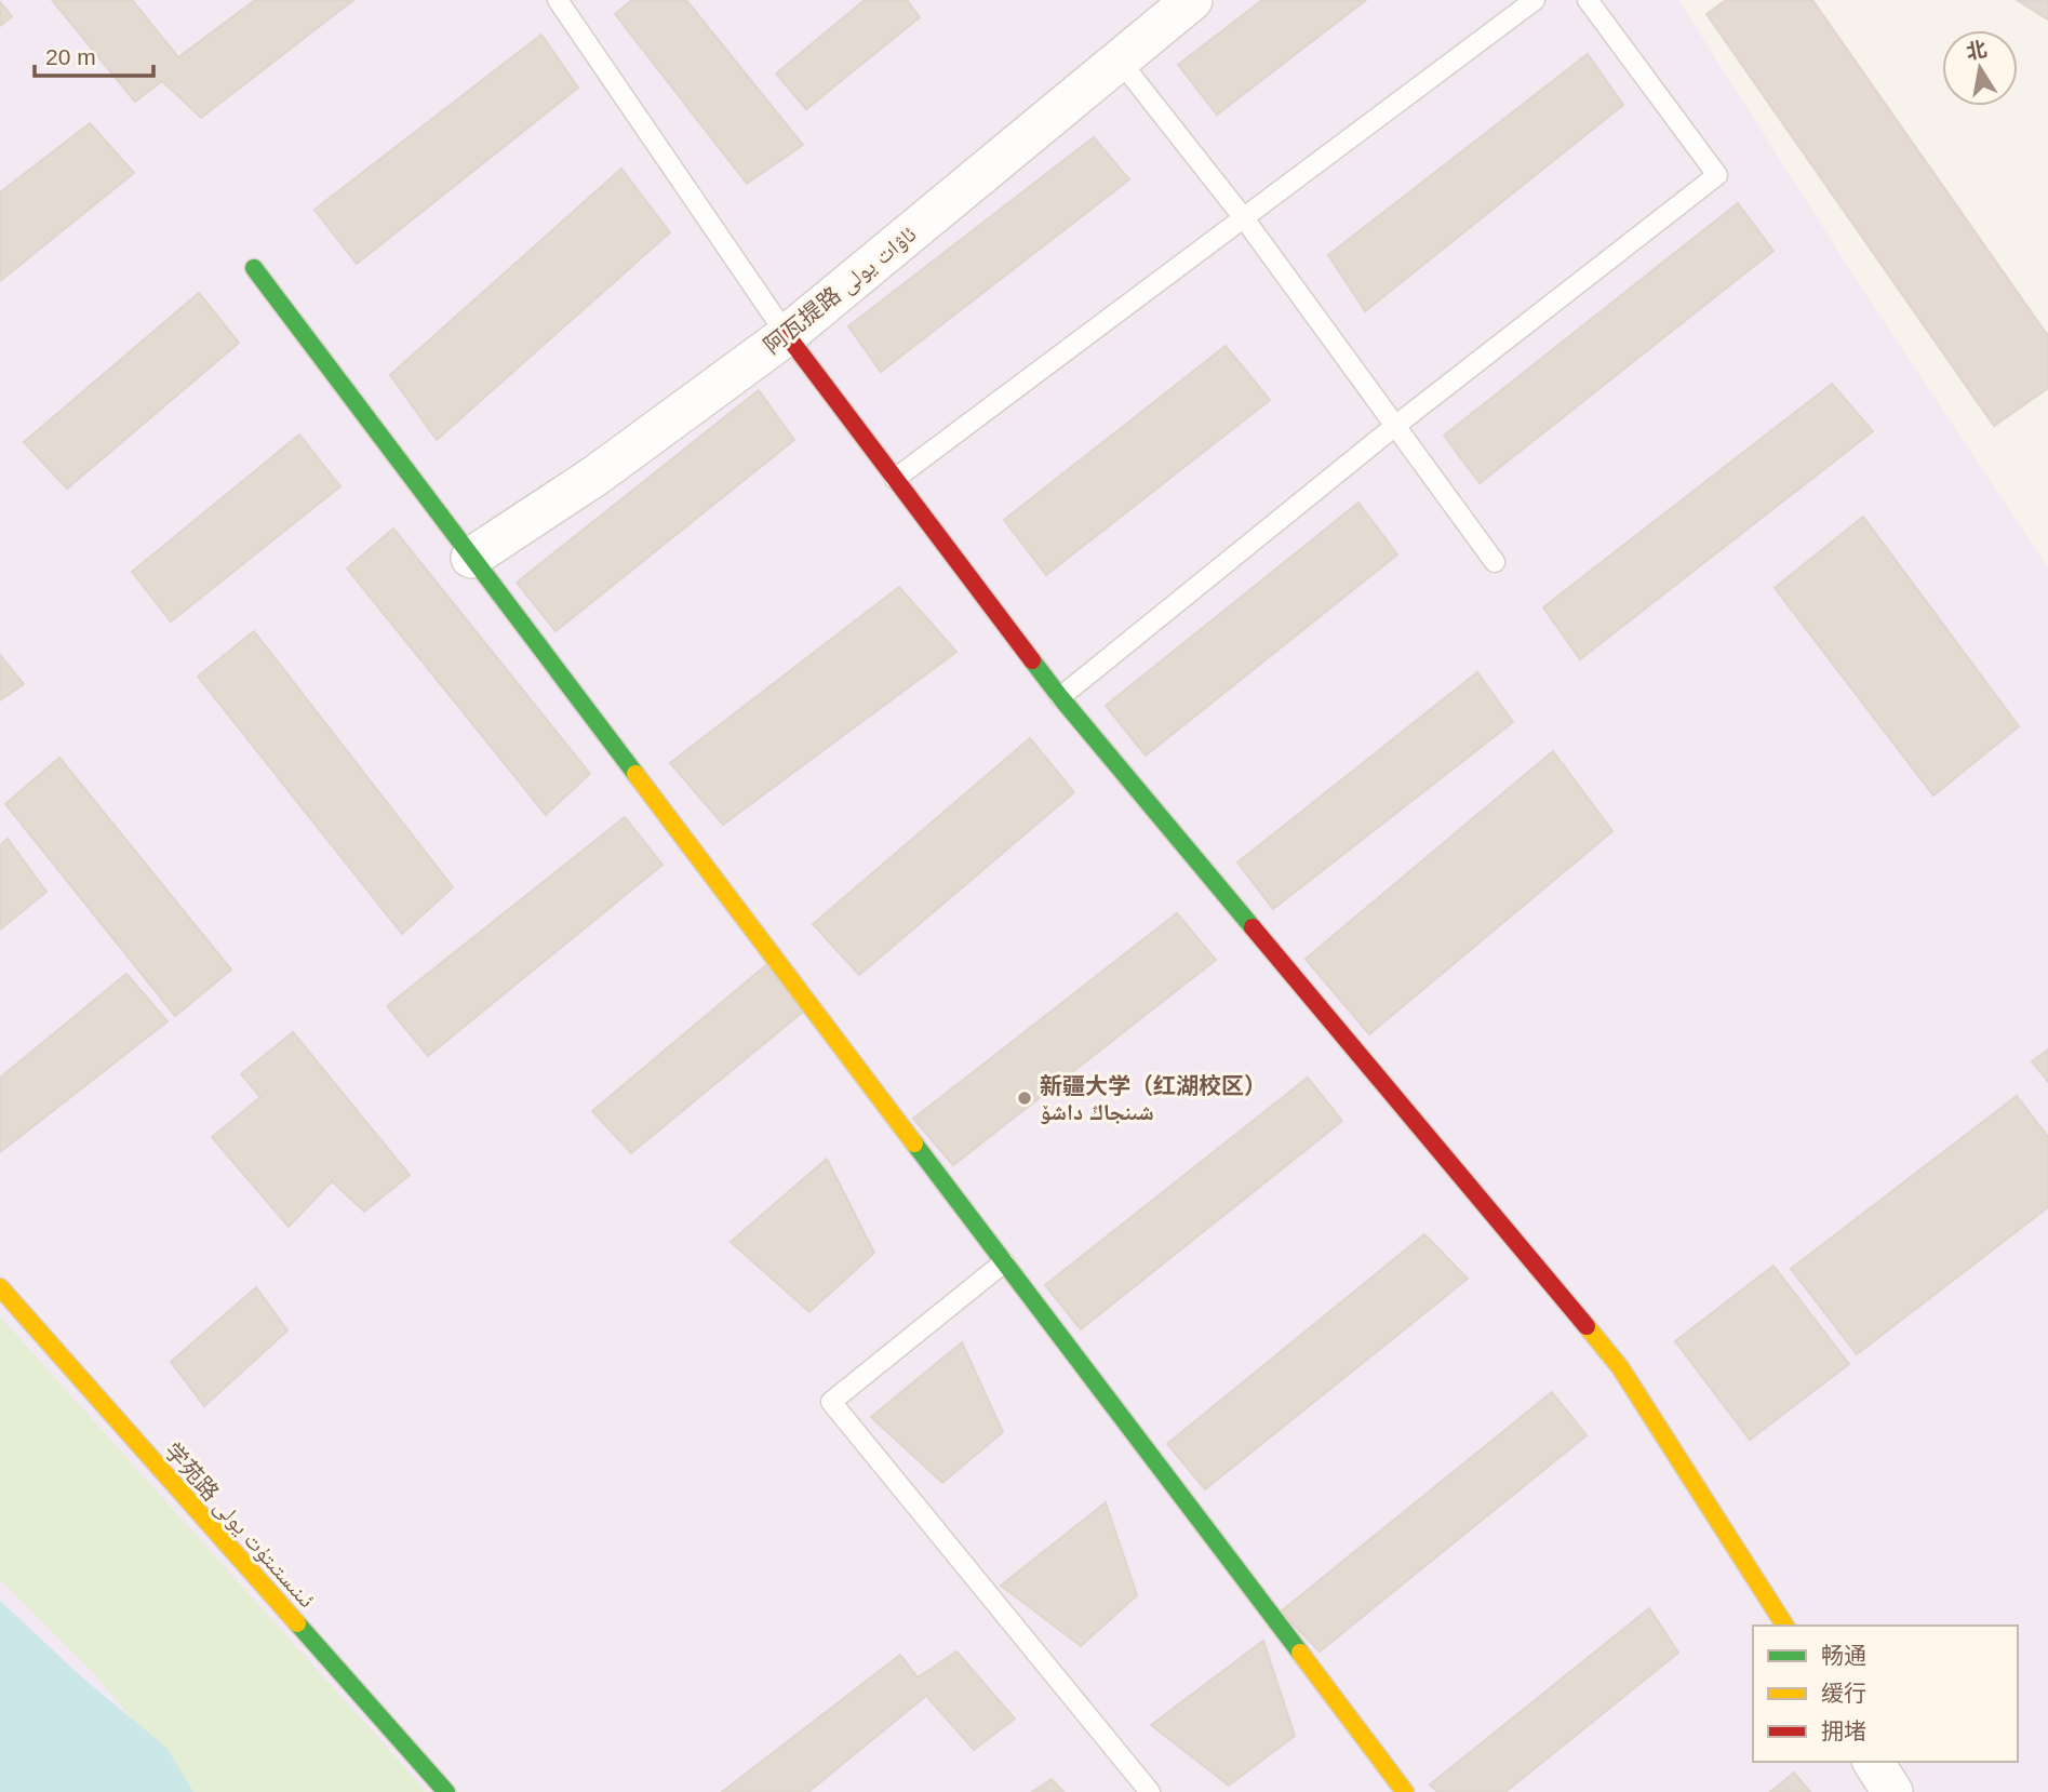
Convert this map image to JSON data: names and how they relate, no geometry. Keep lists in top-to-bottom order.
{
  "streets": {
    "street": ["阿瓦提路 ئاۋات يولى", "学苑路 ئىنىستىتۇت يولى"]
  },
  "places": ["新疆大学（红湖校区） شىنجاڭ داشۆ"],
  "legend": ["畅通", "缓行", "拥堵"],
  "scale_bar": "20 m",
  "north": "top"
}
